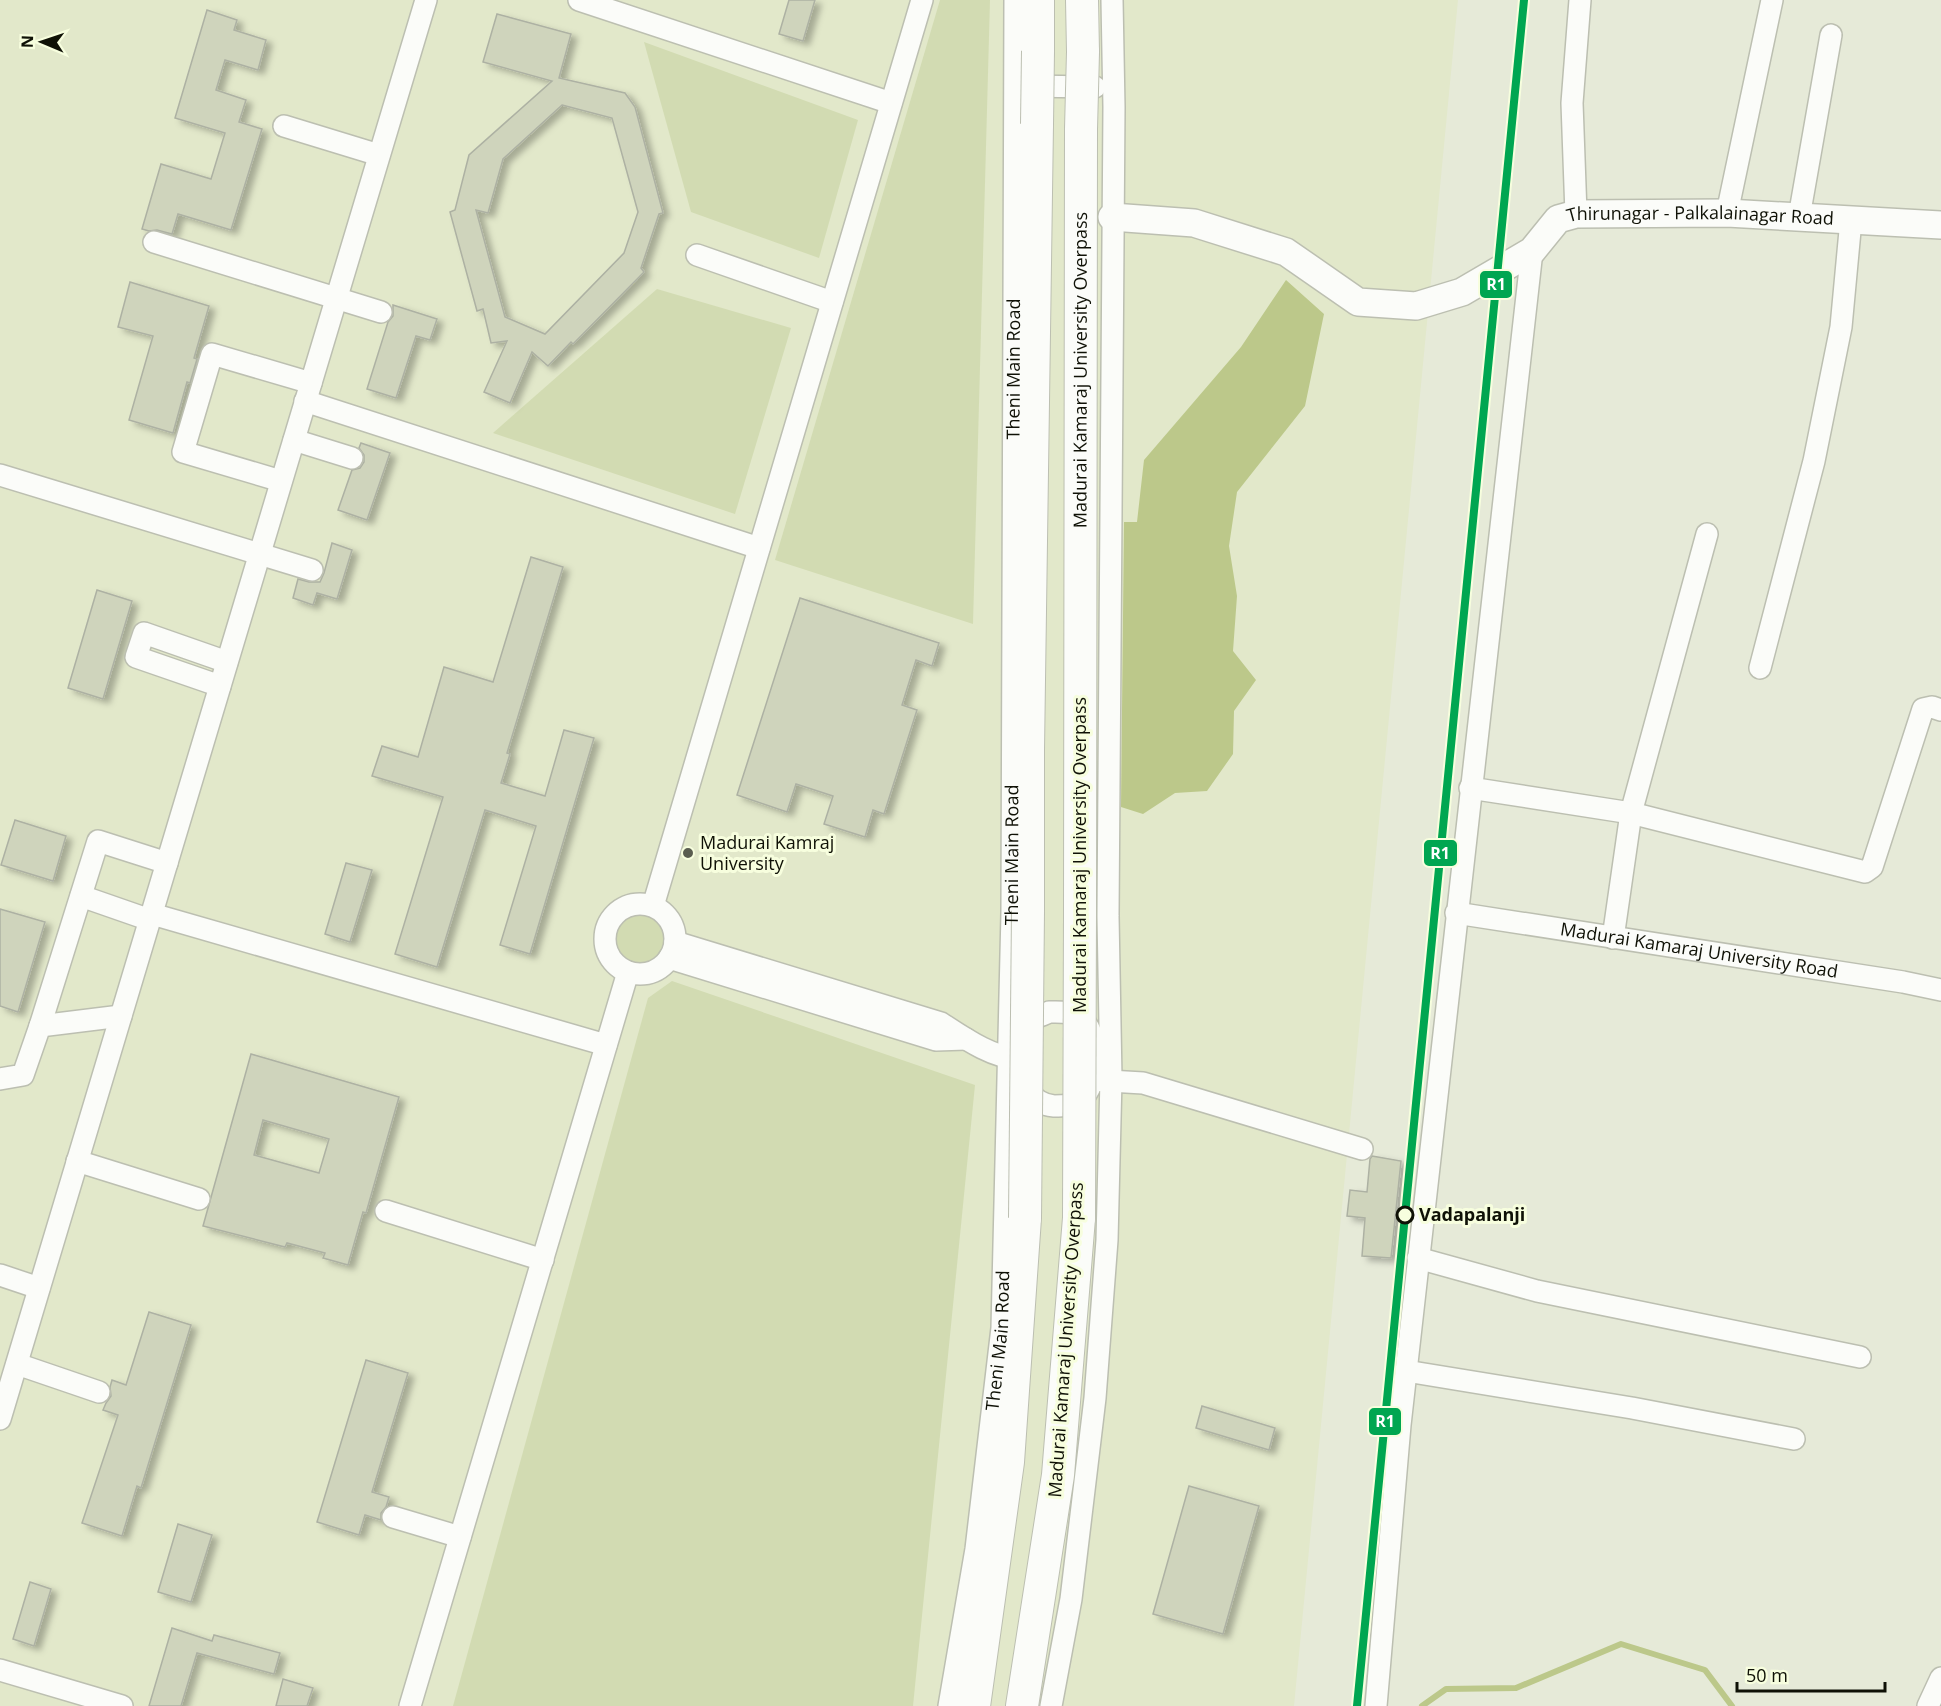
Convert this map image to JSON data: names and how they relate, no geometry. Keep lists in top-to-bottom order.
{
  "streets": {
    "highway": ["Madurai Kamaraj University Overpass"],
    "main road": ["Thirunagar - Palkalainagar Road"],
    "street": ["Theni Main Road", "Madurai Kamaraj University Road"]
  },
  "places": ["Madurai Kamraj University", "Vadapalanji"],
  "lines": ["transit line R1"],
  "scale_bar": "50 m",
  "north": "left"
}
